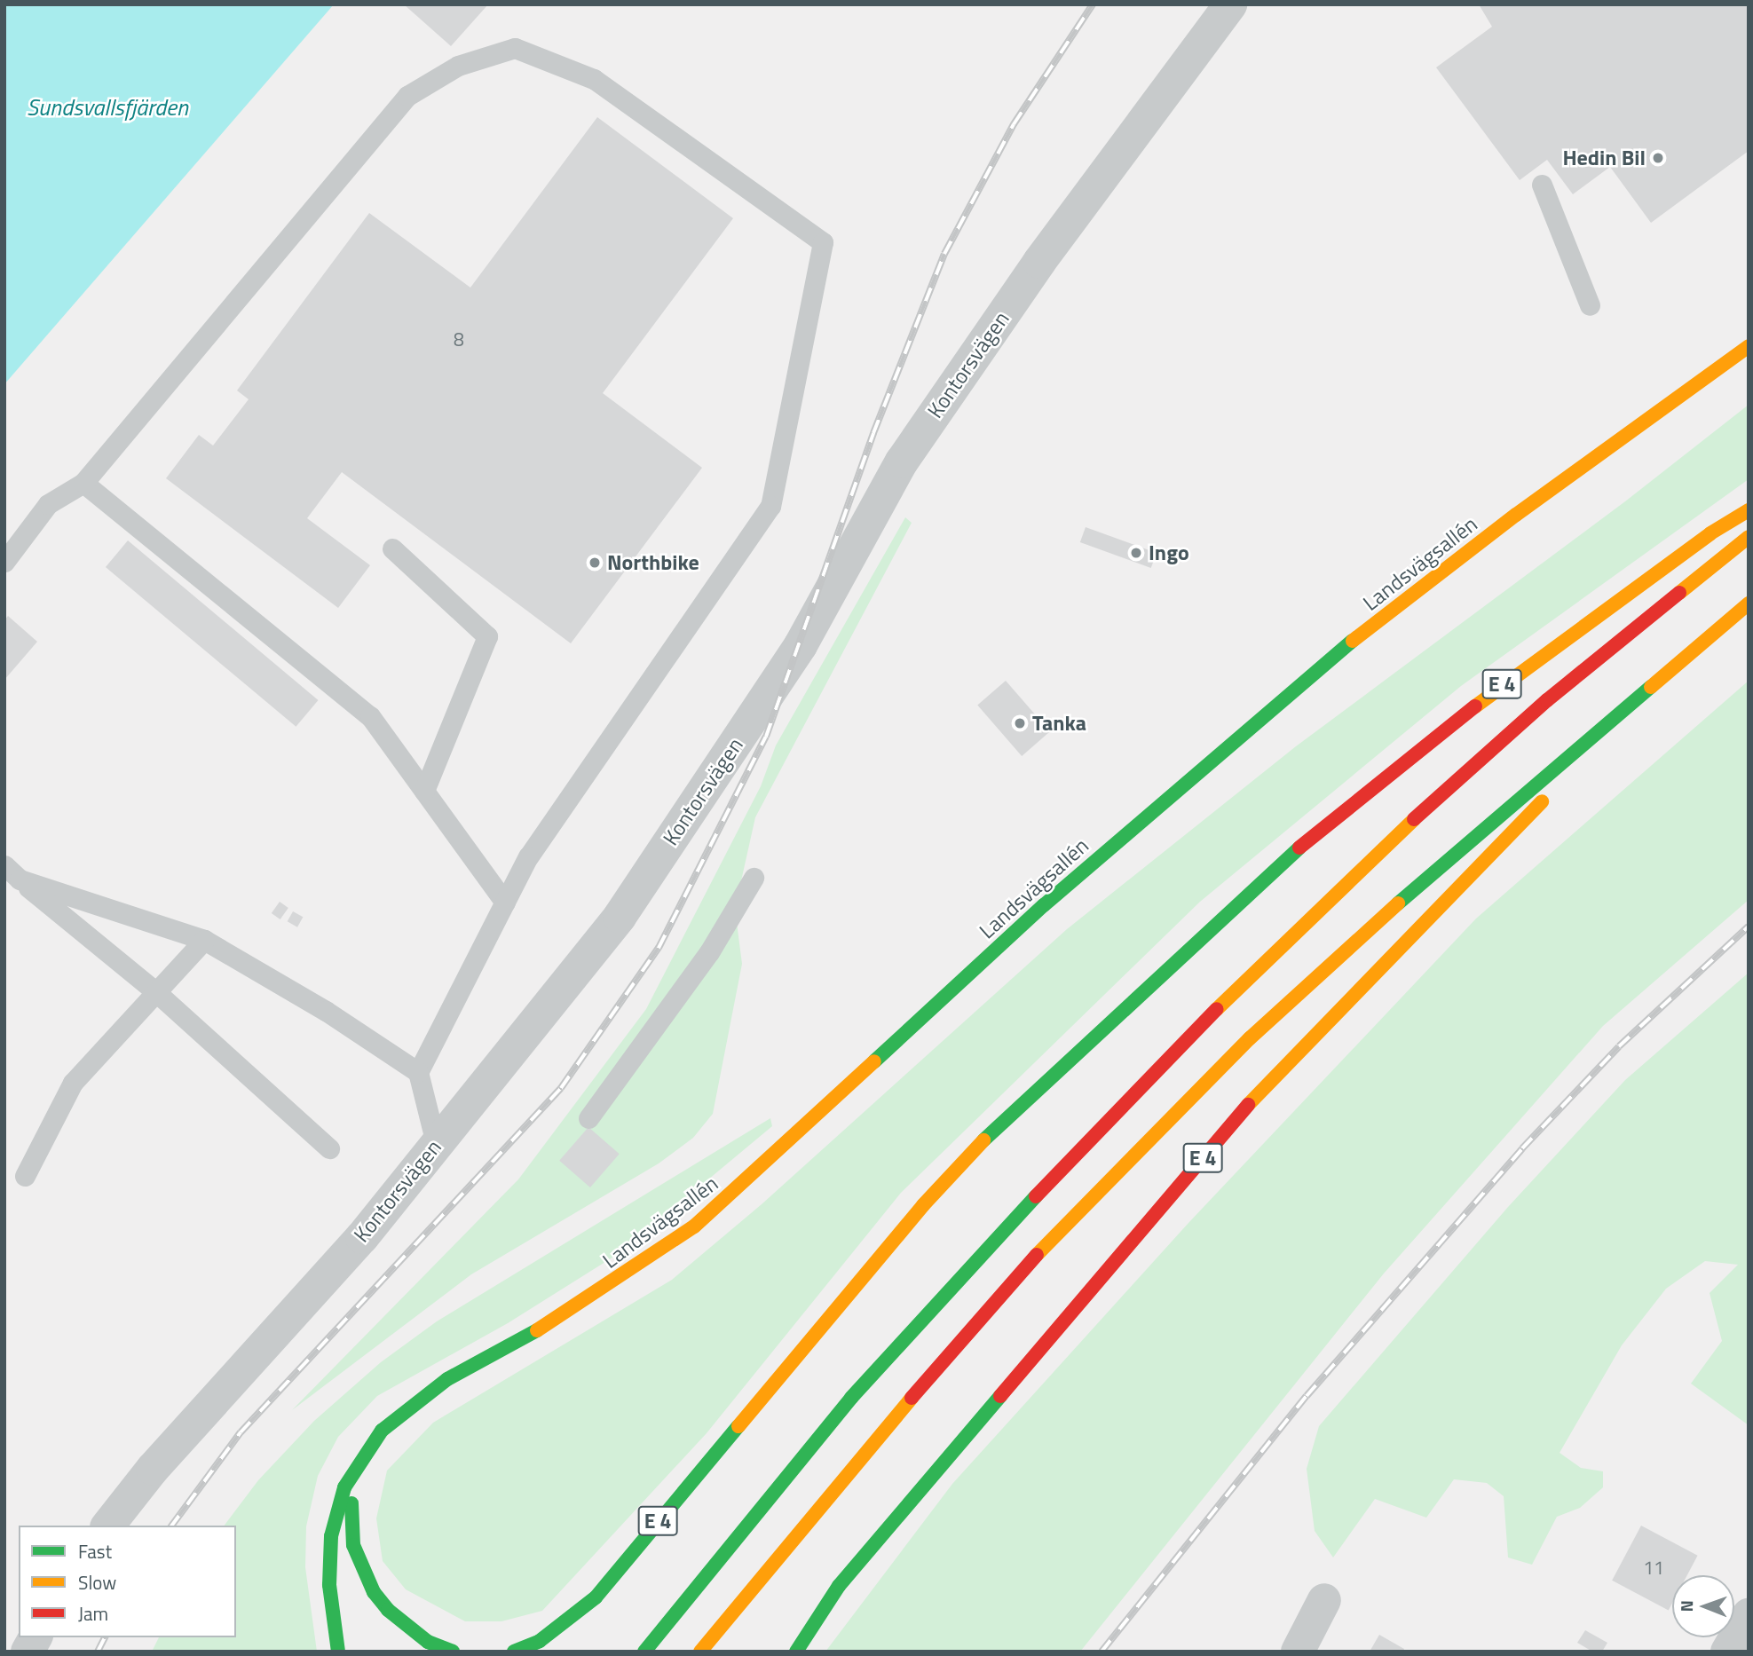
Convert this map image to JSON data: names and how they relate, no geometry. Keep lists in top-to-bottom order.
{
  "streets": {
    "main road": ["Landsvägsallén", "E 4"],
    "street": ["Kontorsvägen"]
  },
  "water": ["Sundsvallsfjärden"],
  "places": [
    "Hedin Bil",
    "Ingo",
    "Northbike",
    "Tanka"
  ],
  "house_numbers": ["8", "11"],
  "legend": ["Fast", "Slow", "Jam"],
  "north": "left"
}
